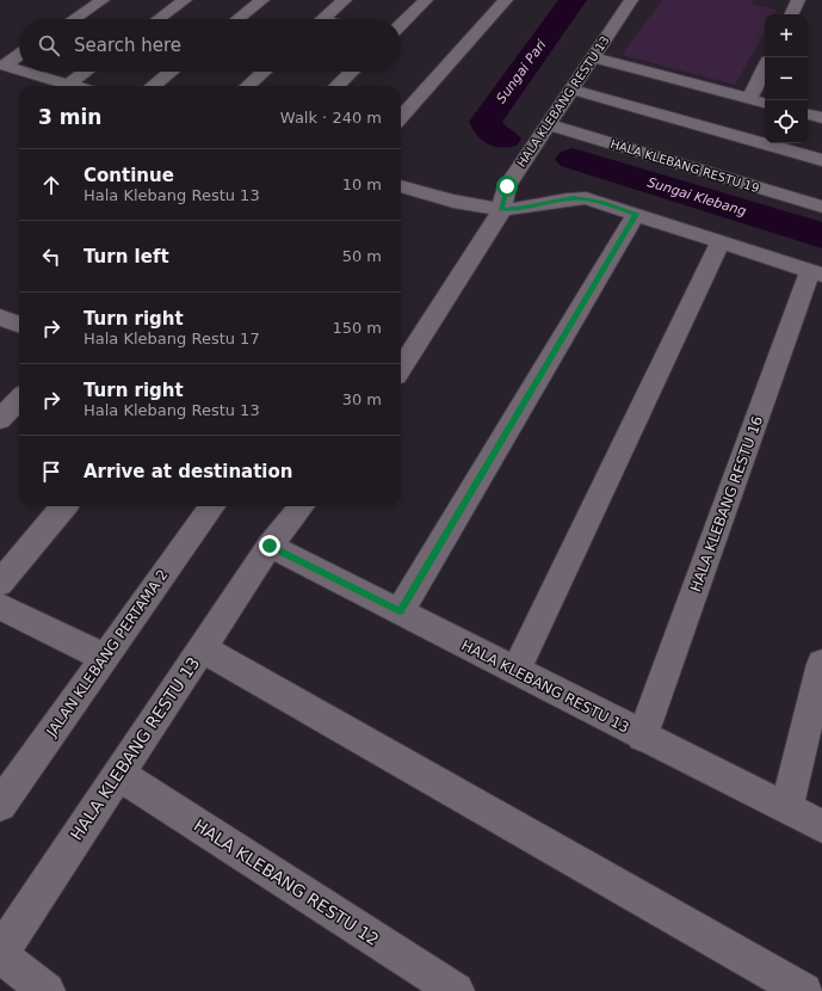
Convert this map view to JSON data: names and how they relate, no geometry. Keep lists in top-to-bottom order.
{
  "streets": {
    "street": [
      "HALA KLEBANG RESTU 13",
      "HALA KLEBANG RESTU 19",
      "HALA KLEBANG RESTU 16",
      "JALAN KLEBANG PERTAMA 2",
      "HALA KLEBANG RESTU 12"
    ]
  },
  "crossings": [
    ["HALA KLEBANG RESTU 13", "HALA KLEBANG RESTU 19"],
    ["HALA KLEBANG RESTU 13", "HALA KLEBANG RESTU 16"],
    ["HALA KLEBANG RESTU 13", "HALA KLEBANG RESTU 12"]
  ],
  "water": ["Sungai Pari", "Sungai Klebang"],
  "page": {
    "map_buttons": ["+", "−"],
    "search": "Search here",
    "heading": ["3 min", "Walk · 240 m"],
    "list": [
      ["Continue", "Hala Klebang Restu 13", "10 m"],
      ["Turn left", "50 m"],
      ["Turn right", "Hala Klebang Restu 17", "150 m"],
      ["Turn right", "Hala Klebang Restu 13", "30 m"],
      "Arrive at destination"
    ]
  }
}
